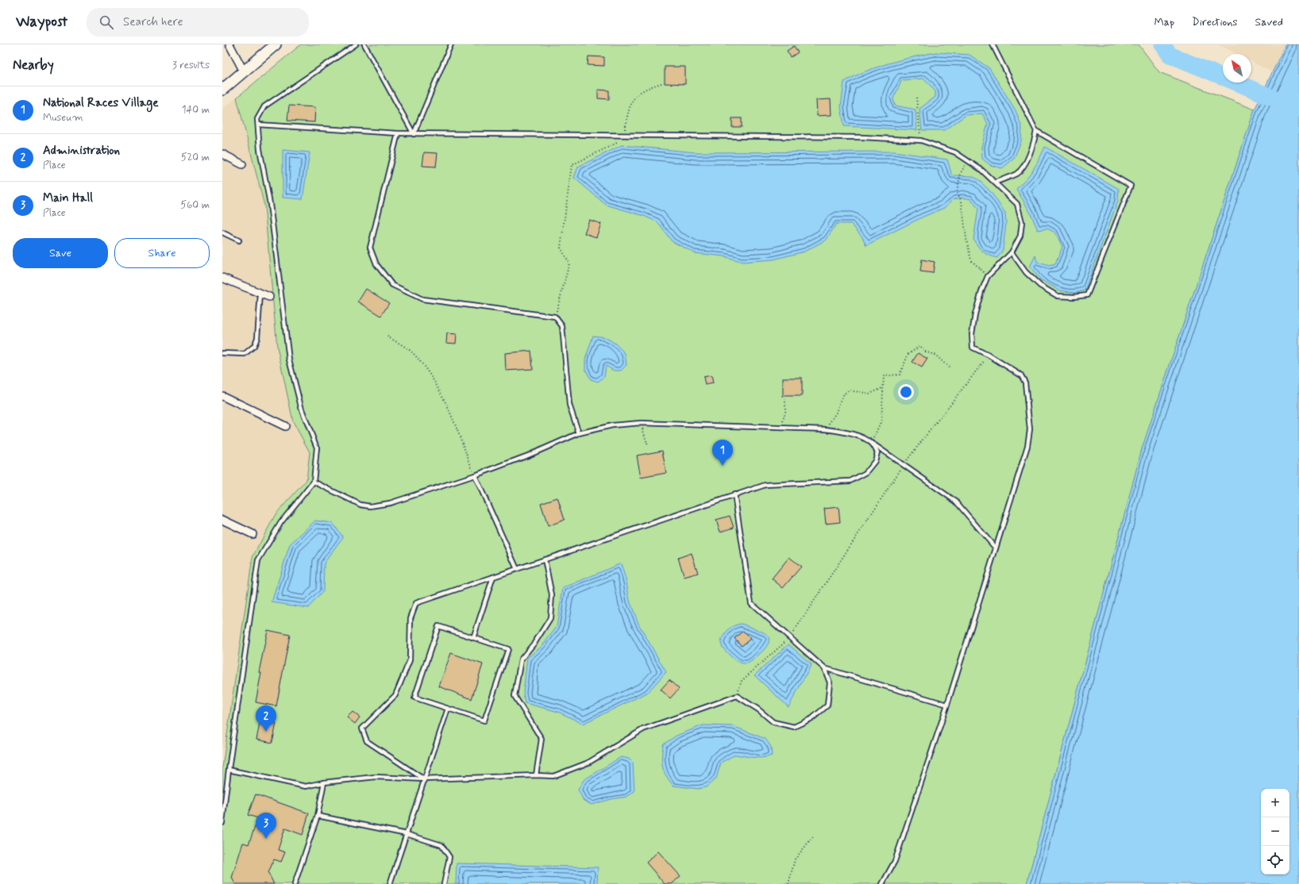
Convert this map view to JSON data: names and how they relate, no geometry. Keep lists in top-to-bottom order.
{
  "north": "top left",
  "page": {
    "header": "Waypost",
    "search": "Search here",
    "nav": ["Map", "Directions", "Saved"],
    "heading": ["Nearby", "3 results"],
    "list": [
      {
        "mark": "1",
        "name": "National Races Village",
        "note": "Museum",
        "value": "140 m"
      },
      {
        "mark": "2",
        "name": "Administration",
        "note": "Place",
        "value": "520 m"
      },
      {
        "mark": "3",
        "name": "Main Hall",
        "note": "Place",
        "value": "560 m"
      }
    ],
    "buttons": ["Save", "Share"],
    "pins": ["1", "2", "3"],
    "map_buttons": ["+", "−"]
  }
}
